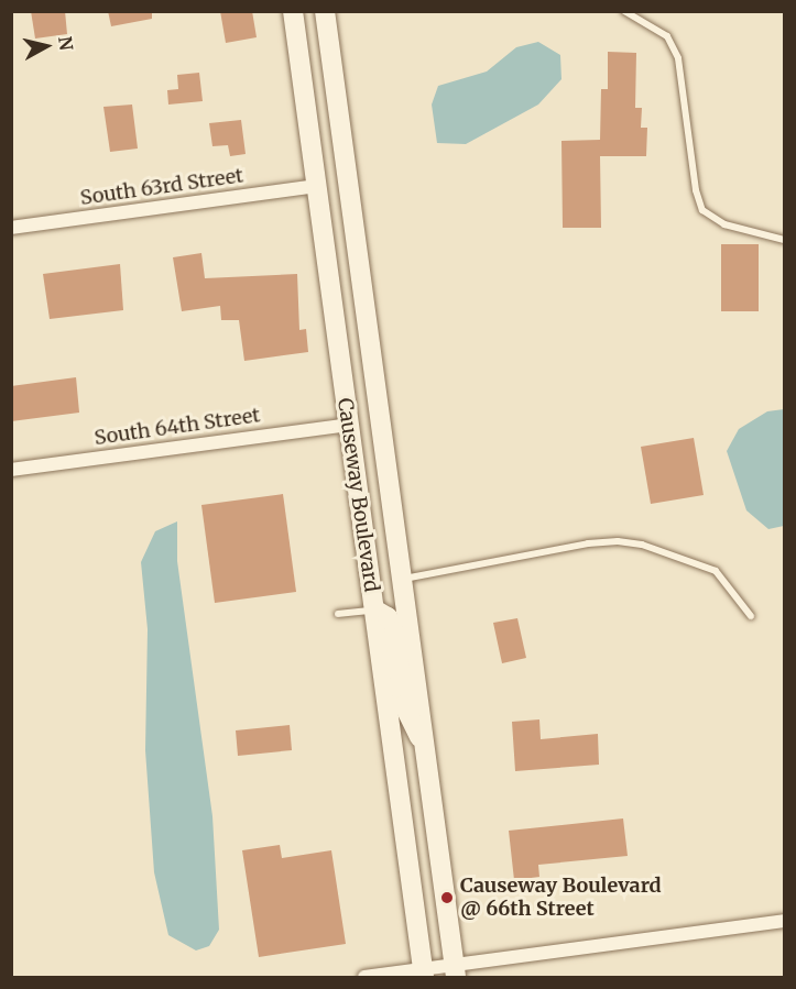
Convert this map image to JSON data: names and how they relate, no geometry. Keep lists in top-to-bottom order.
{
  "streets": {
    "main road": ["Causeway Boulevard"],
    "street": ["South 63rd Street", "South 64th Street"]
  },
  "crossings": [
    ["South 63rd Street", "Causeway Boulevard"],
    ["South 64th Street", "Causeway Boulevard"]
  ],
  "places": ["Causeway Boulevard @ 66th Street"],
  "north": "right"
}
